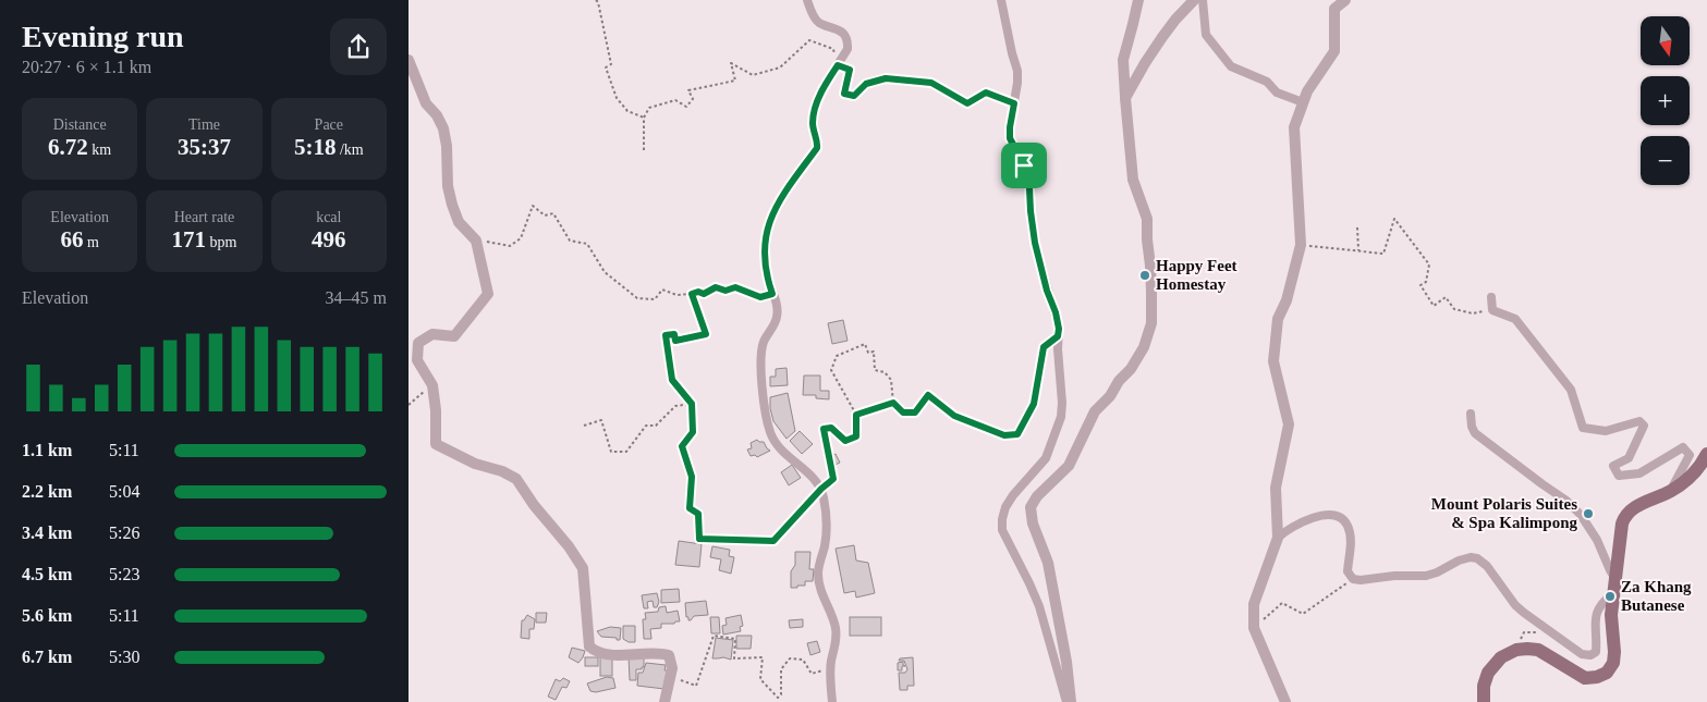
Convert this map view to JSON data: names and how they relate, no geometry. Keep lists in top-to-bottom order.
{
  "places": ["Happy Feet Homestay", "Mount Polaris Suites & Spa Kalimpong", "Za Khang Butanese"],
  "north": "bottom",
  "page": {
    "heading": ["Evening run", "20:27 · 6 × 1.1 km"],
    "map_buttons": ["+", "−"],
    "stats": [
      ["Distance", "6.72 km"],
      ["Time", "35:37"],
      ["Pace", "5:18 /km"],
      ["Elevation", "66 m"],
      ["Heart rate", "171 bpm"],
      ["kcal", "496"]
    ],
    "chart": ["Elevation", "34–45 m"],
    "list": [
      {
        "name": "1.1 km",
        "note": "5:11"
      },
      {
        "name": "2.2 km",
        "note": "5:04"
      },
      {
        "name": "3.4 km",
        "note": "5:26"
      },
      {
        "name": "4.5 km",
        "note": "5:23"
      },
      {
        "name": "5.6 km",
        "note": "5:11"
      },
      {
        "name": "6.7 km",
        "note": "5:30"
      }
    ]
  }
}
